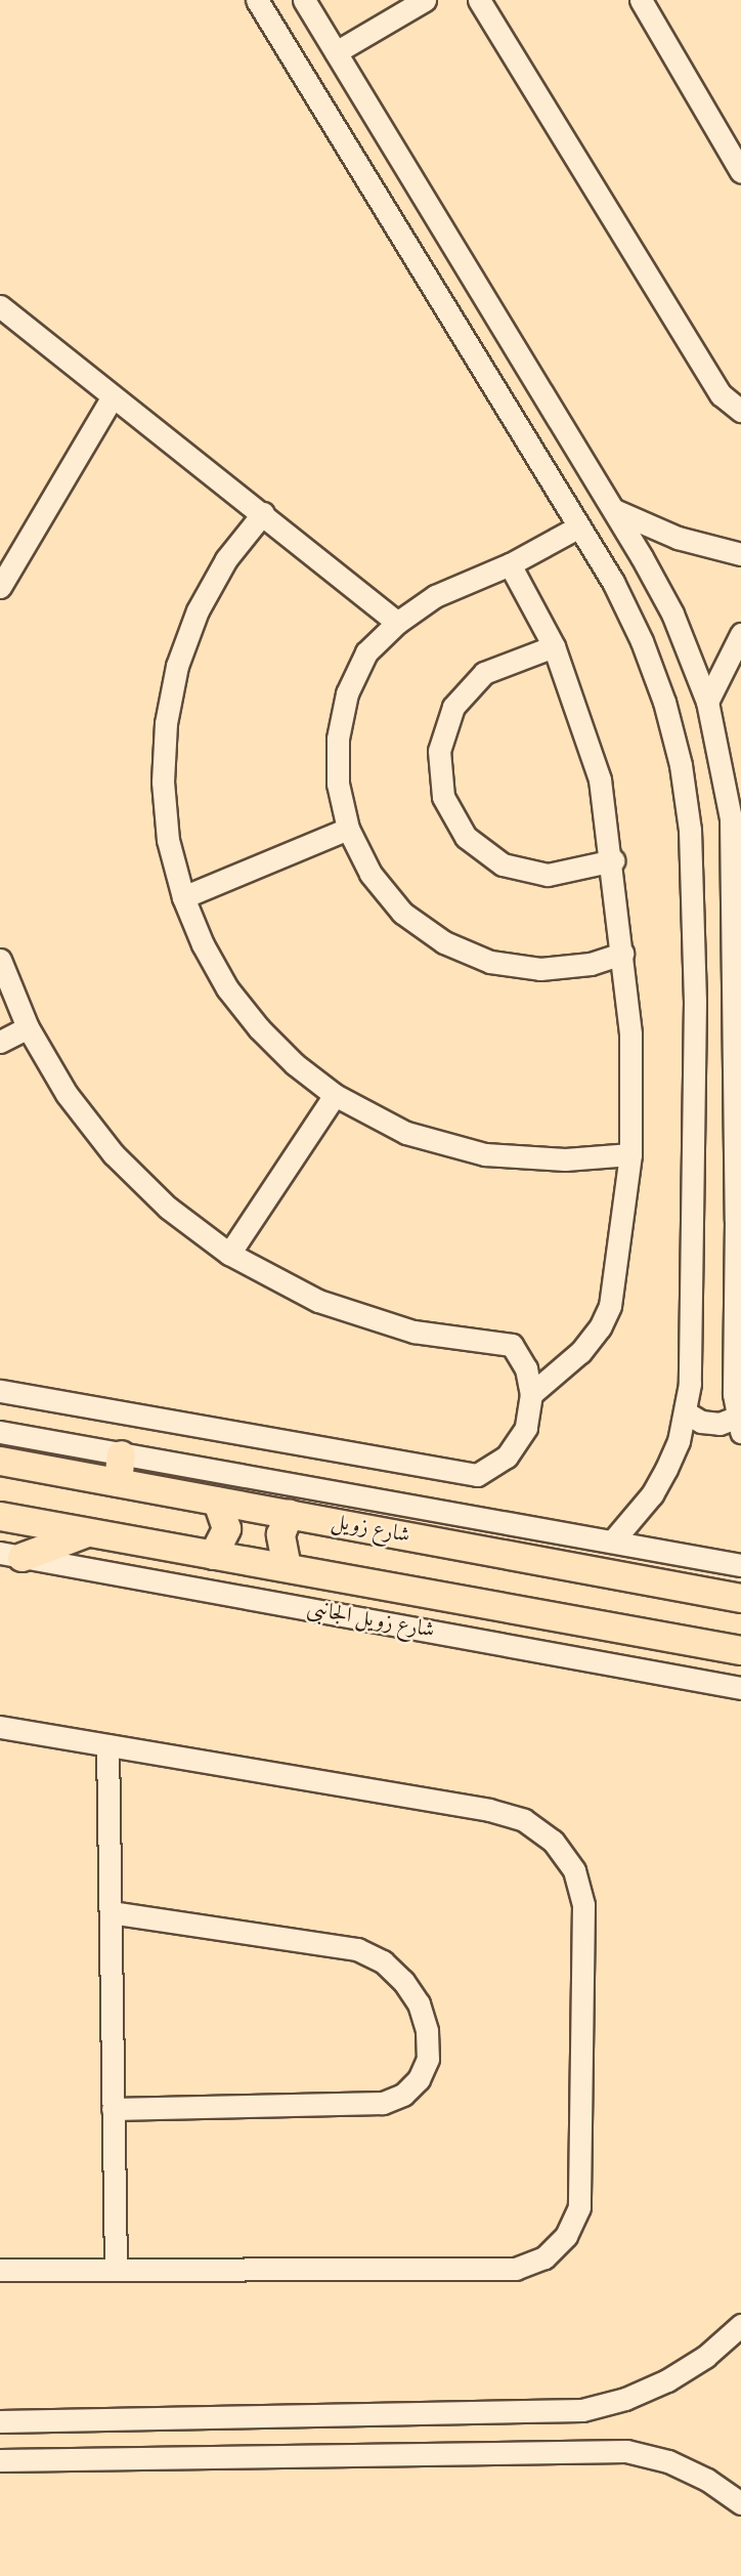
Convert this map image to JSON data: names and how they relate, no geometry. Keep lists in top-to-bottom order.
{
  "streets": {
    "main road": ["شارع زويل"],
    "street": ["شارع زويل الجانبى"]
  }
}
